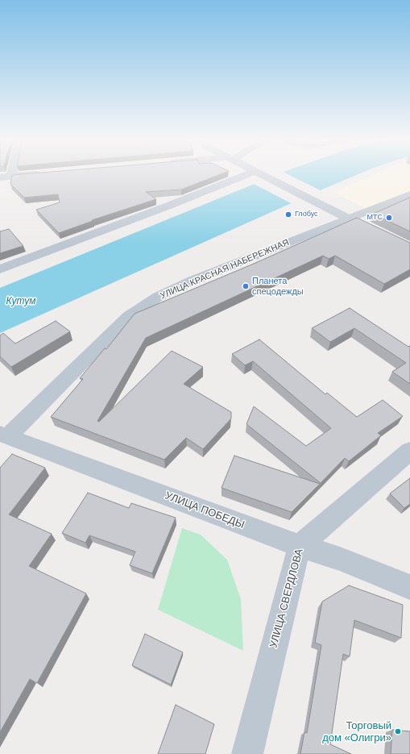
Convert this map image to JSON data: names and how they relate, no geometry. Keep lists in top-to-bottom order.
{
  "streets": {
    "main road": ["УЛИЦА КРАСНАЯ НАБЕРЕЖНАЯ", "УЛИЦА ПОБЕДЫ", "УЛИЦА СВЕРДЛОВА"]
  },
  "crossings": [
    ["УЛИЦА КРАСНАЯ НАБЕРЕЖНАЯ", "УЛИЦА ПОБЕДЫ"],
    ["УЛИЦА ПОБЕДЫ", "УЛИЦА СВЕРДЛОВА"]
  ],
  "water": ["Кутум"],
  "places": [
    "Глобус",
    "МТС",
    "Планета спецодежды",
    "Торговый дом «Олигри»"
  ]
}
